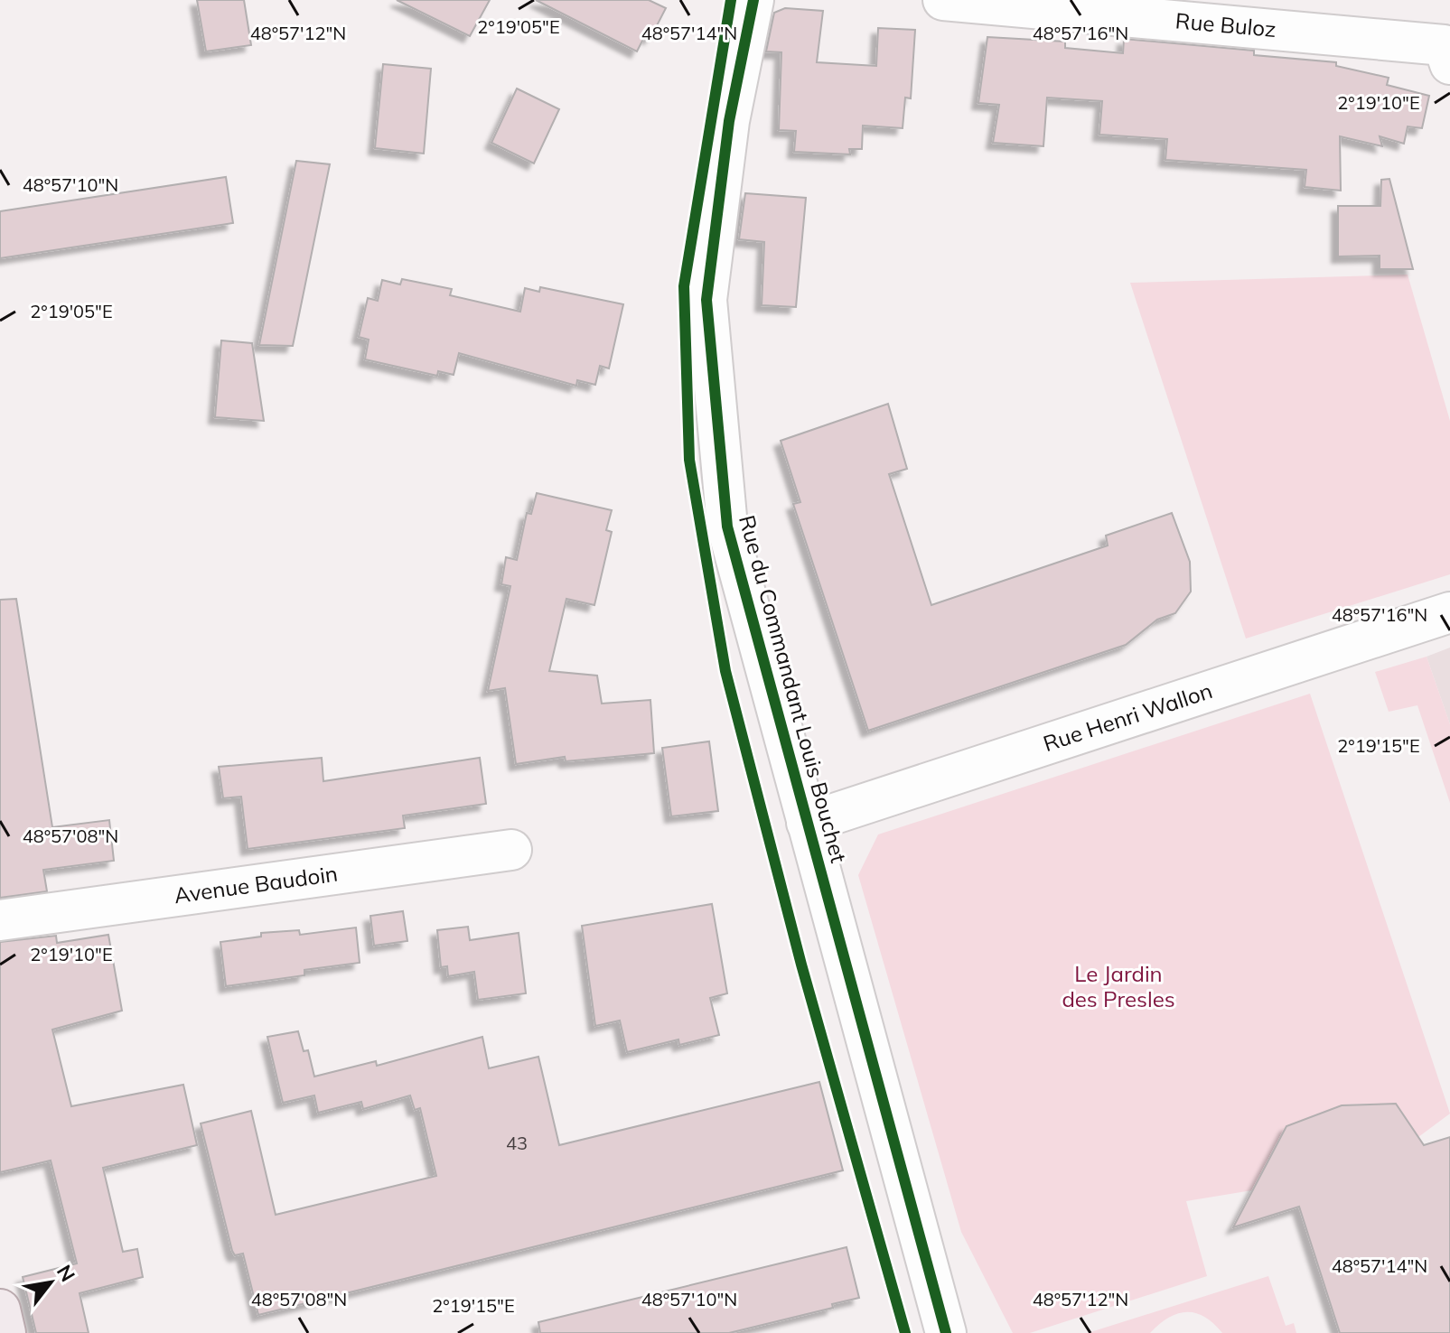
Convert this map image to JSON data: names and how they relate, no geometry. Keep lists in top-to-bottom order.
{
  "streets": {
    "street": [
      "Rue Buloz",
      "Rue du Commandant Louis Bouchet",
      "Rue Henri Wallon",
      "Avenue Baudoin"
    ]
  },
  "crossings": [
    ["Rue du Commandant Louis Bouchet", "Rue Henri Wallon"]
  ],
  "parks": ["Le Jardin des Presles"],
  "house_numbers": ["43"],
  "north": "top right",
  "coordinates": [
    "2°19'05\"E",
    "48°57'12\"N",
    "48°57'16\"N",
    "48°57'14\"N",
    "2°19'10\"E",
    "48°57'10\"N",
    "2°19'15\"E",
    "48°57'08\"N"
  ]
}
